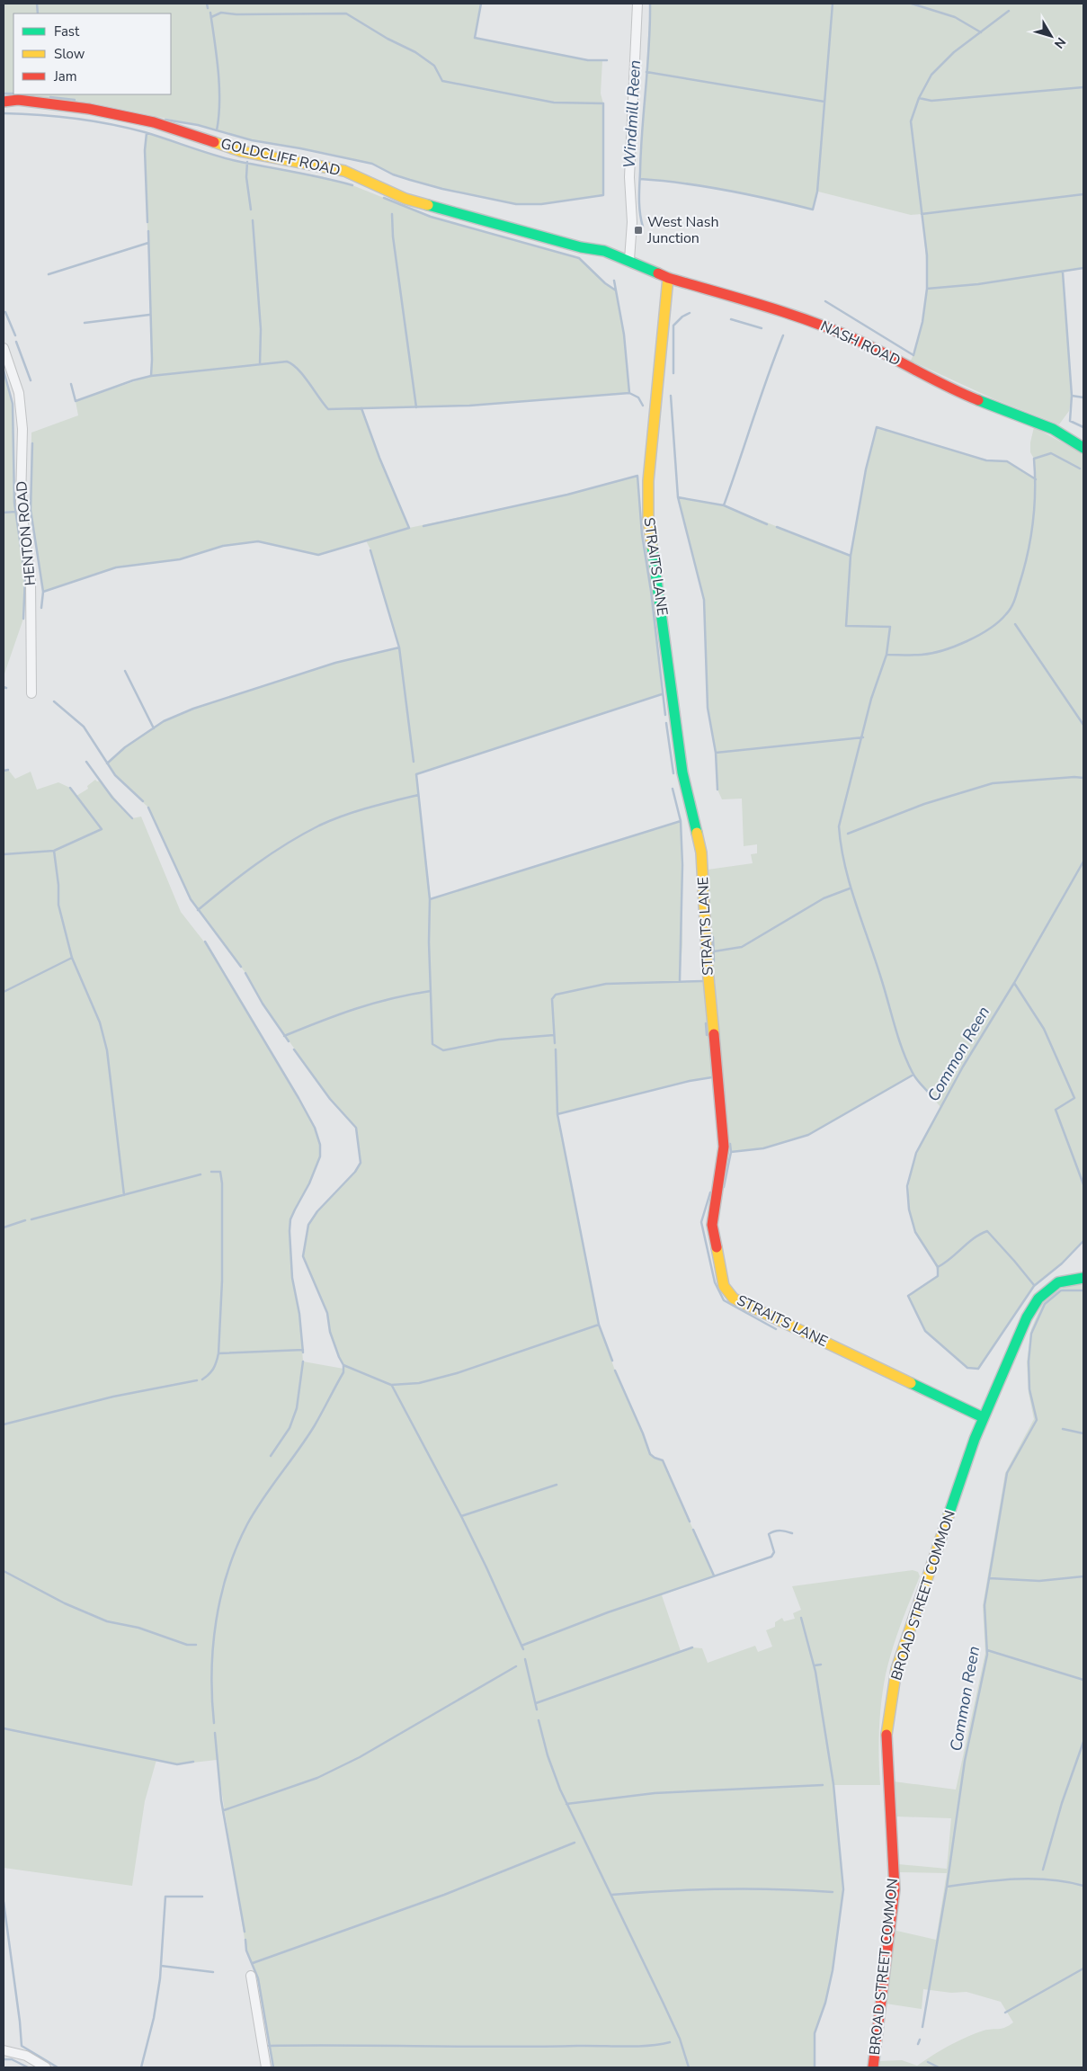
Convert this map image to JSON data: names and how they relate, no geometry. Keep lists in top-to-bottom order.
{
  "streets": {
    "street": [
      "GOLDCLIFF ROAD",
      "NASH ROAD",
      "HENTON ROAD",
      "STRAITS LANE",
      "BROAD STREET COMMON"
    ]
  },
  "crossings": [
    ["GOLDCLIFF ROAD", "NASH ROAD"],
    ["NASH ROAD", "STRAITS LANE"],
    ["STRAITS LANE", "BROAD STREET COMMON"]
  ],
  "water": ["Windmill Reen", "Common Reen"],
  "places": {
    "transit": ["West Nash Junction"]
  },
  "legend": ["Fast", "Slow", "Jam"],
  "north": "bottom right"
}
